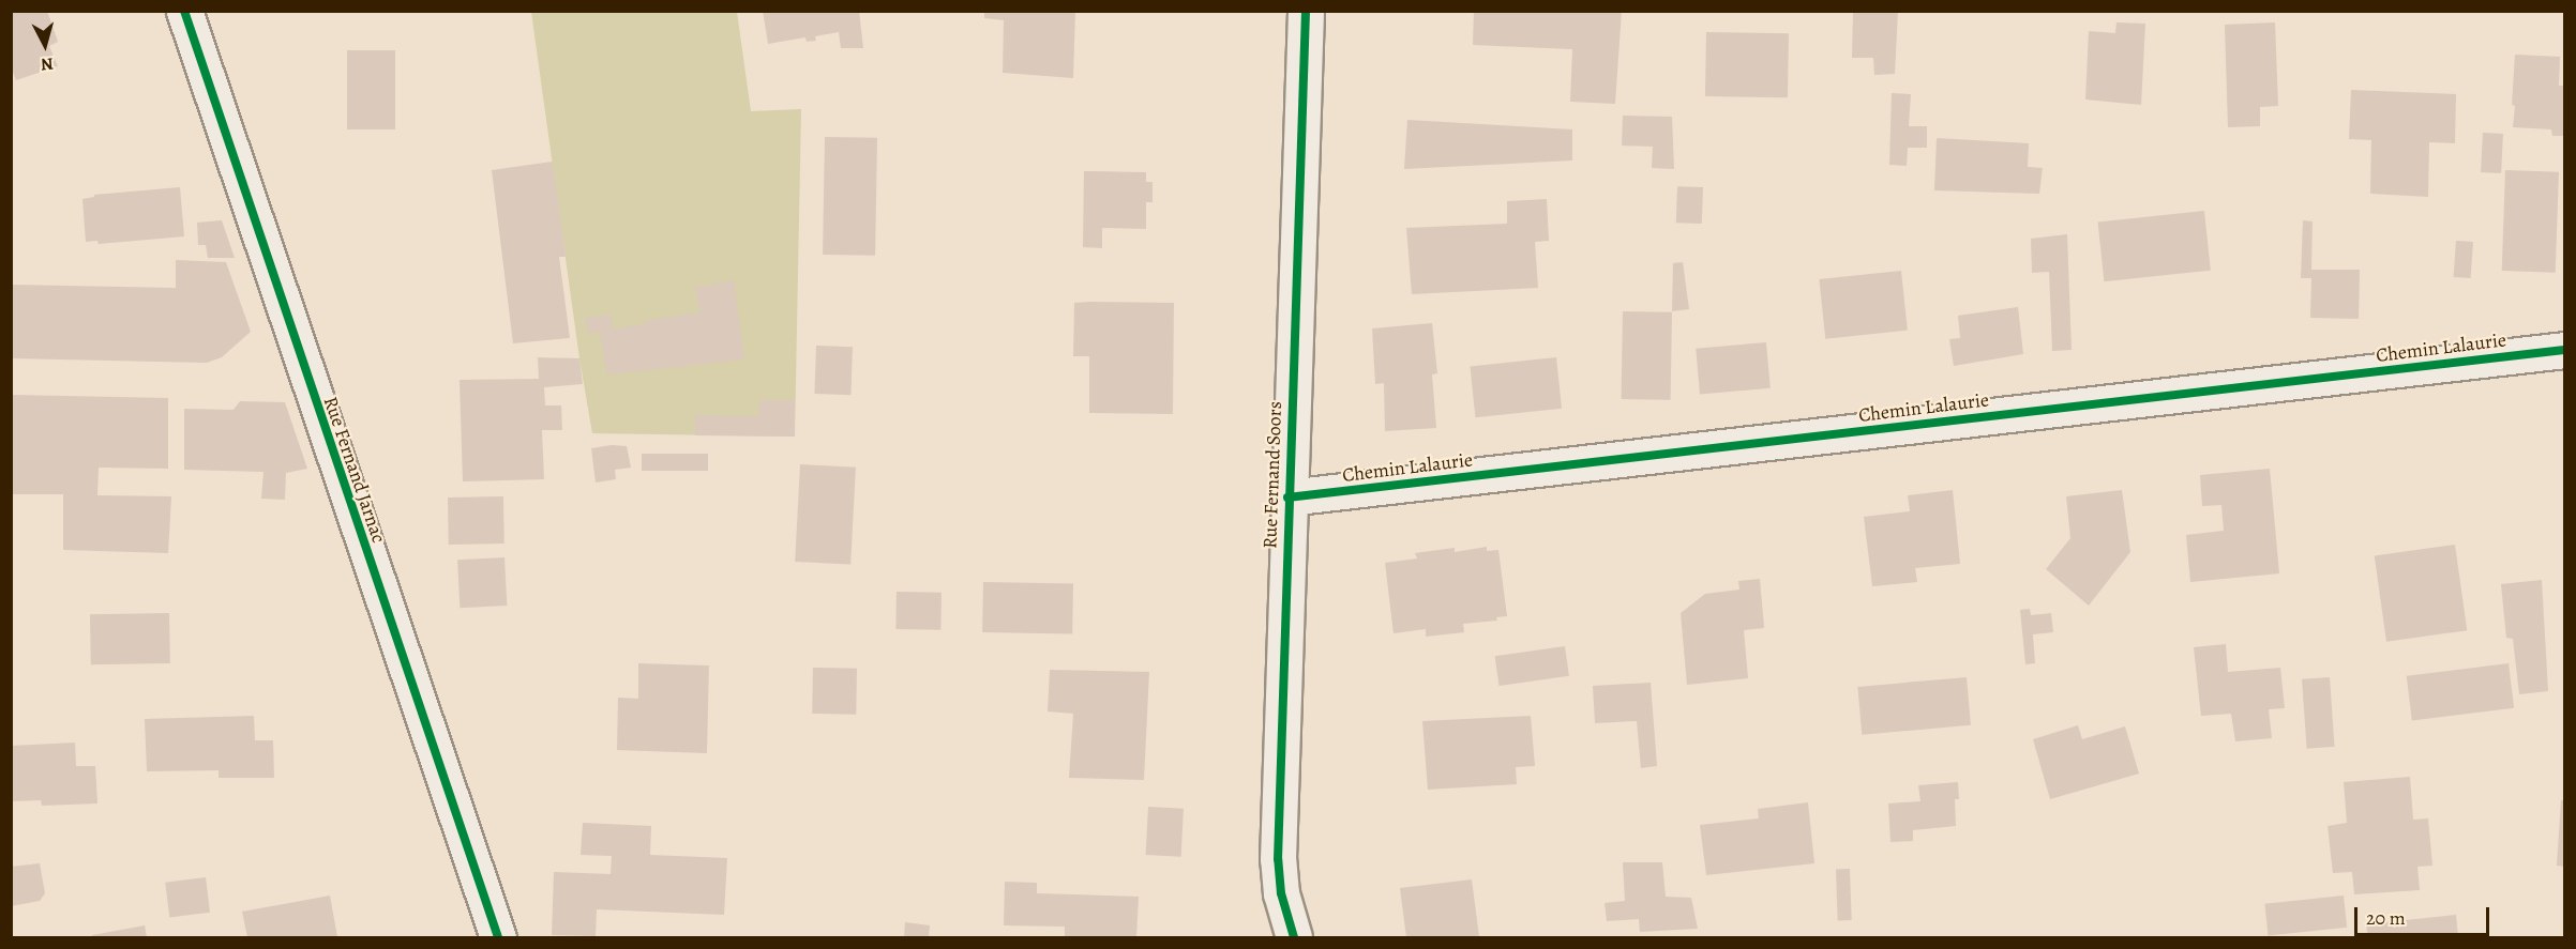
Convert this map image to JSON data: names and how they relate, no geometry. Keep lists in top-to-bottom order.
{
  "streets": {
    "street": ["Chemin Lalaurie", "Rue Fernand Jarnac", "Rue Fernand Soors"]
  },
  "crossings": [
    ["Chemin Lalaurie", "Rue Fernand Soors"]
  ],
  "scale_bar": "20 m",
  "north": "bottom"
}
